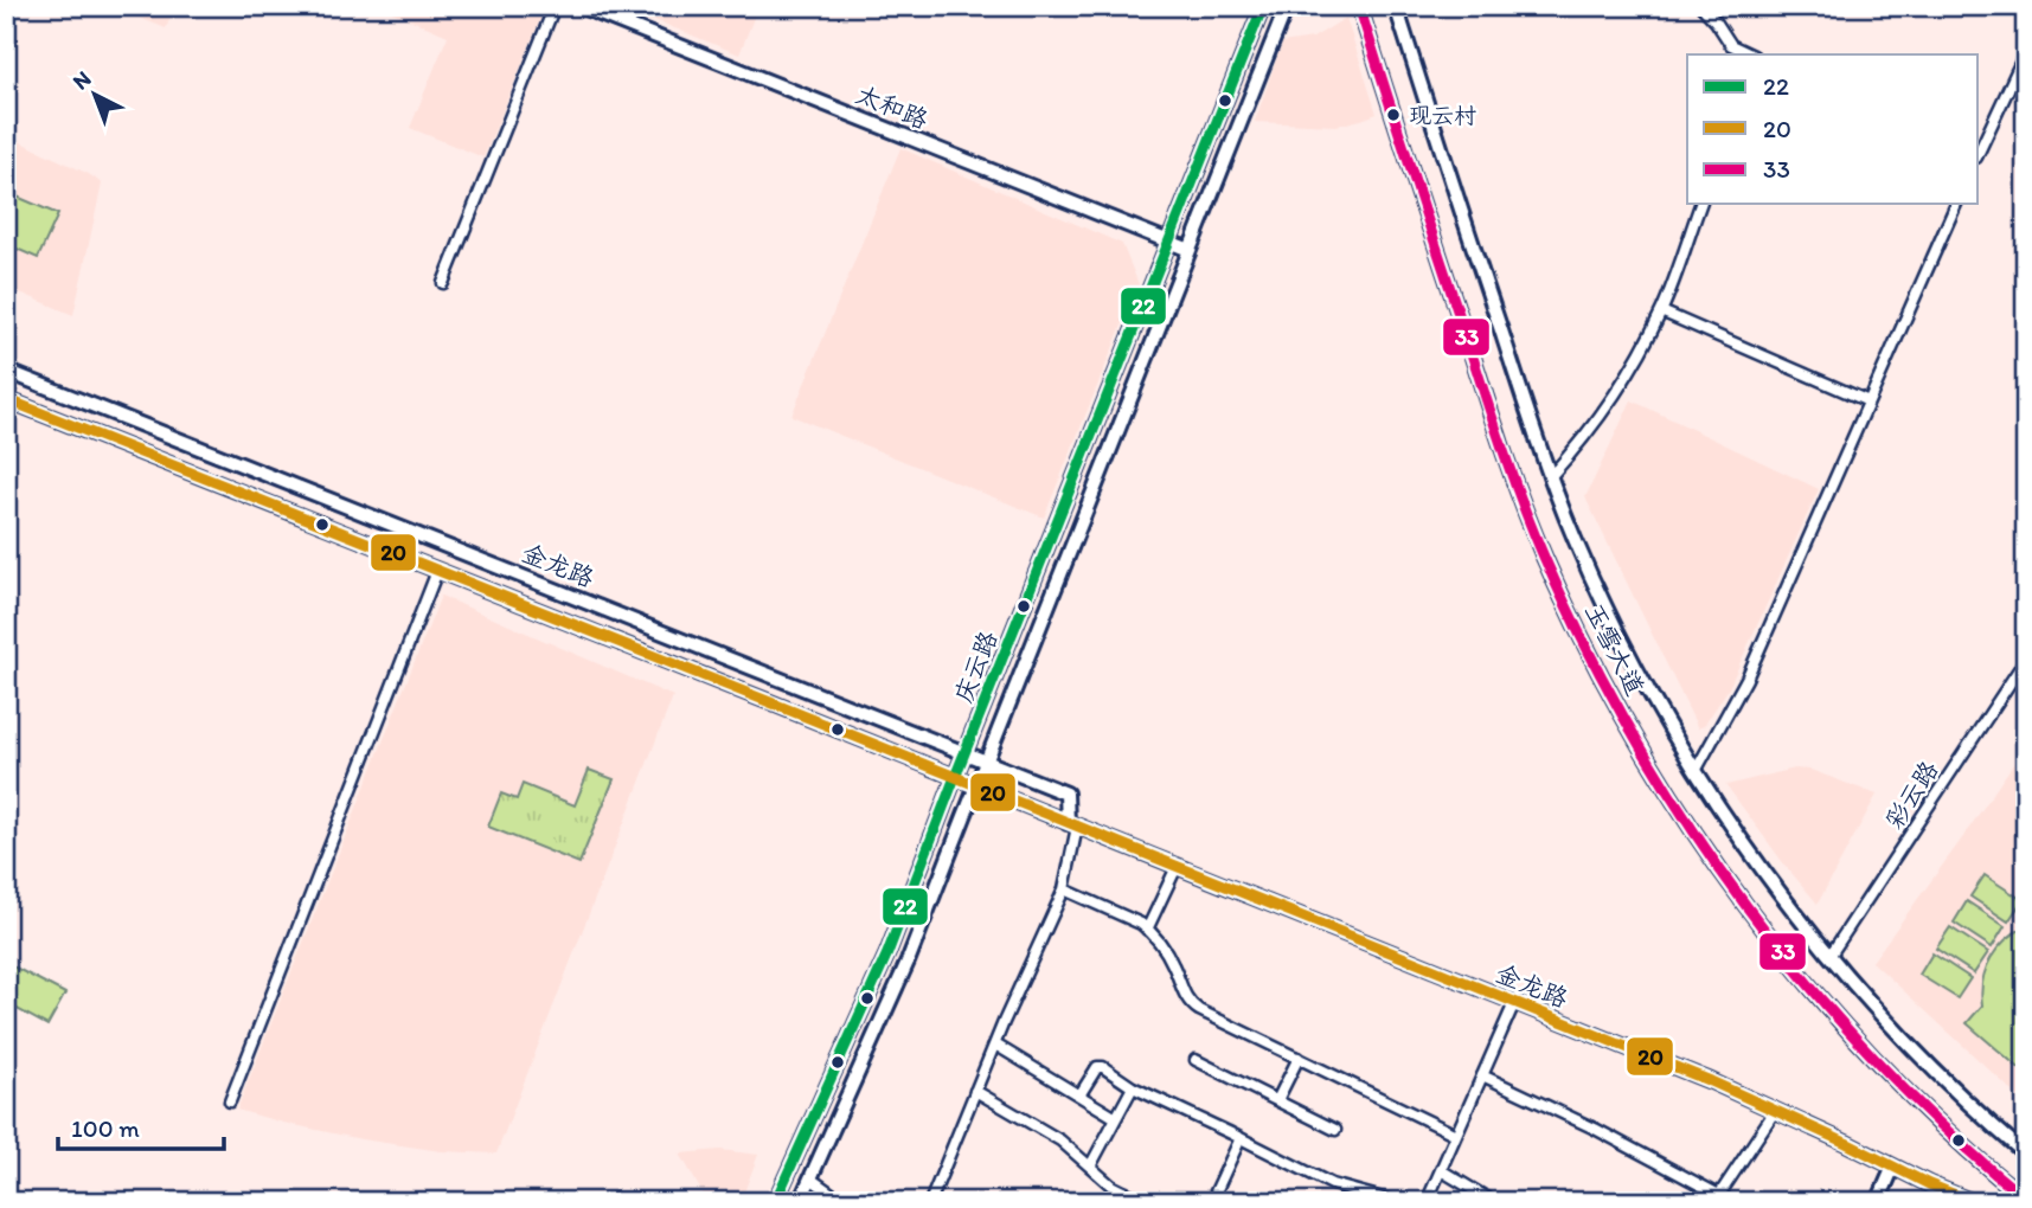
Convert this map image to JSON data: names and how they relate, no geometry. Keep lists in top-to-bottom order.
{
  "streets": {
    "main road": [
      "太和路",
      "金龙路",
      "玉雪大道",
      "庆云路"
    ],
    "street": ["彩云路"]
  },
  "crossings": [
    ["太和路", "庆云路"],
    ["金龙路", "庆云路"],
    ["玉雪大道", "彩云路"]
  ],
  "places": ["现云村"],
  "lines": ["transit line 22", "transit line 33", "transit line 20"],
  "legend": ["22", "20", "33"],
  "scale_bar": "100 m",
  "north": "top left"
}
